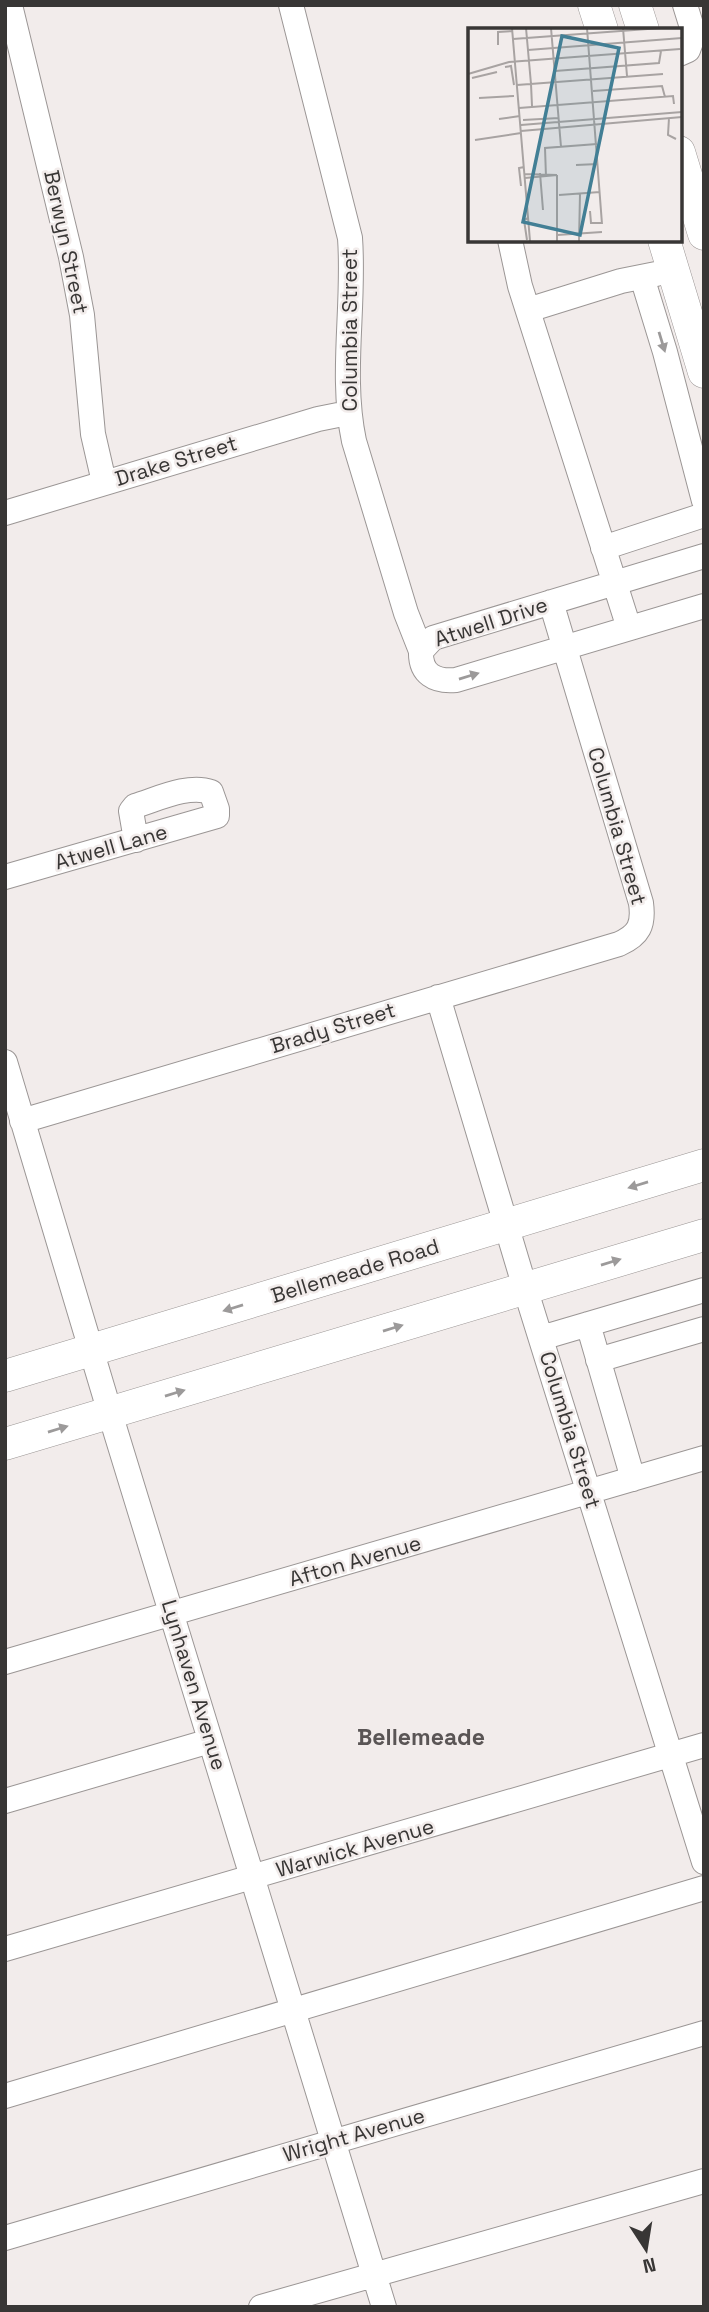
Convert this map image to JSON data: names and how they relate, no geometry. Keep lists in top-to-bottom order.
{
  "streets": {
    "main road": ["Bellemeade Road"],
    "street": [
      "Berwyn Street",
      "Columbia Street",
      "Drake Street",
      "Atwell Drive",
      "Atwell Lane",
      "Brady Street",
      "Afton Avenue",
      "Lynhaven Avenue",
      "Warwick Avenue",
      "Wright Avenue"
    ]
  },
  "crossings": [
    ["Berwyn Street", "Drake Street"],
    ["Columbia Street", "Drake Street"],
    ["Columbia Street", "Atwell Drive"],
    ["Columbia Street", "Brady Street"],
    ["Columbia Street", "Bellemeade Road"],
    ["Columbia Street", "Afton Avenue"],
    ["Columbia Street", "Warwick Avenue"],
    ["Brady Street", "Lynhaven Avenue"],
    ["Bellemeade Road", "Lynhaven Avenue"],
    ["Afton Avenue", "Lynhaven Avenue"],
    ["Lynhaven Avenue", "Warwick Avenue"],
    ["Lynhaven Avenue", "Wright Avenue"]
  ],
  "districts": ["Bellemeade"],
  "north": "bottom"
}
